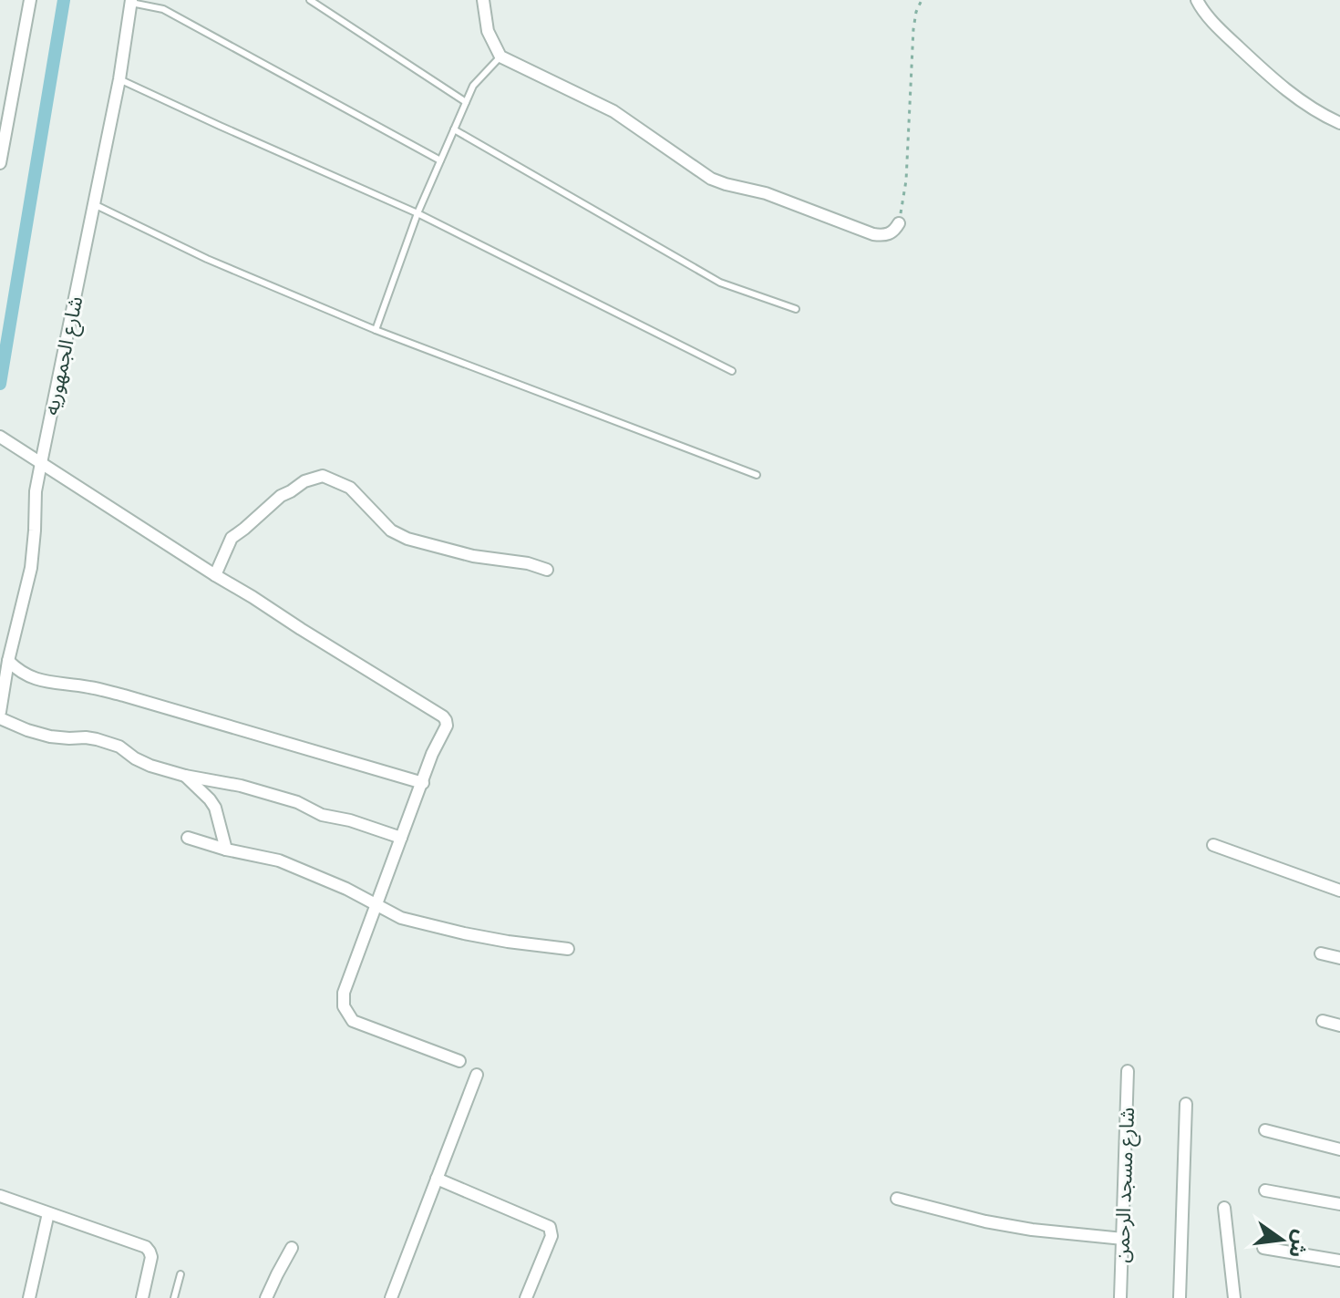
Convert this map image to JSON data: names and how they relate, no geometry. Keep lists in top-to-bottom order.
{
  "streets": {
    "street": ["شارع الجمهوريه", "شارع مسجد الرحمن"]
  },
  "north": "right"
}
